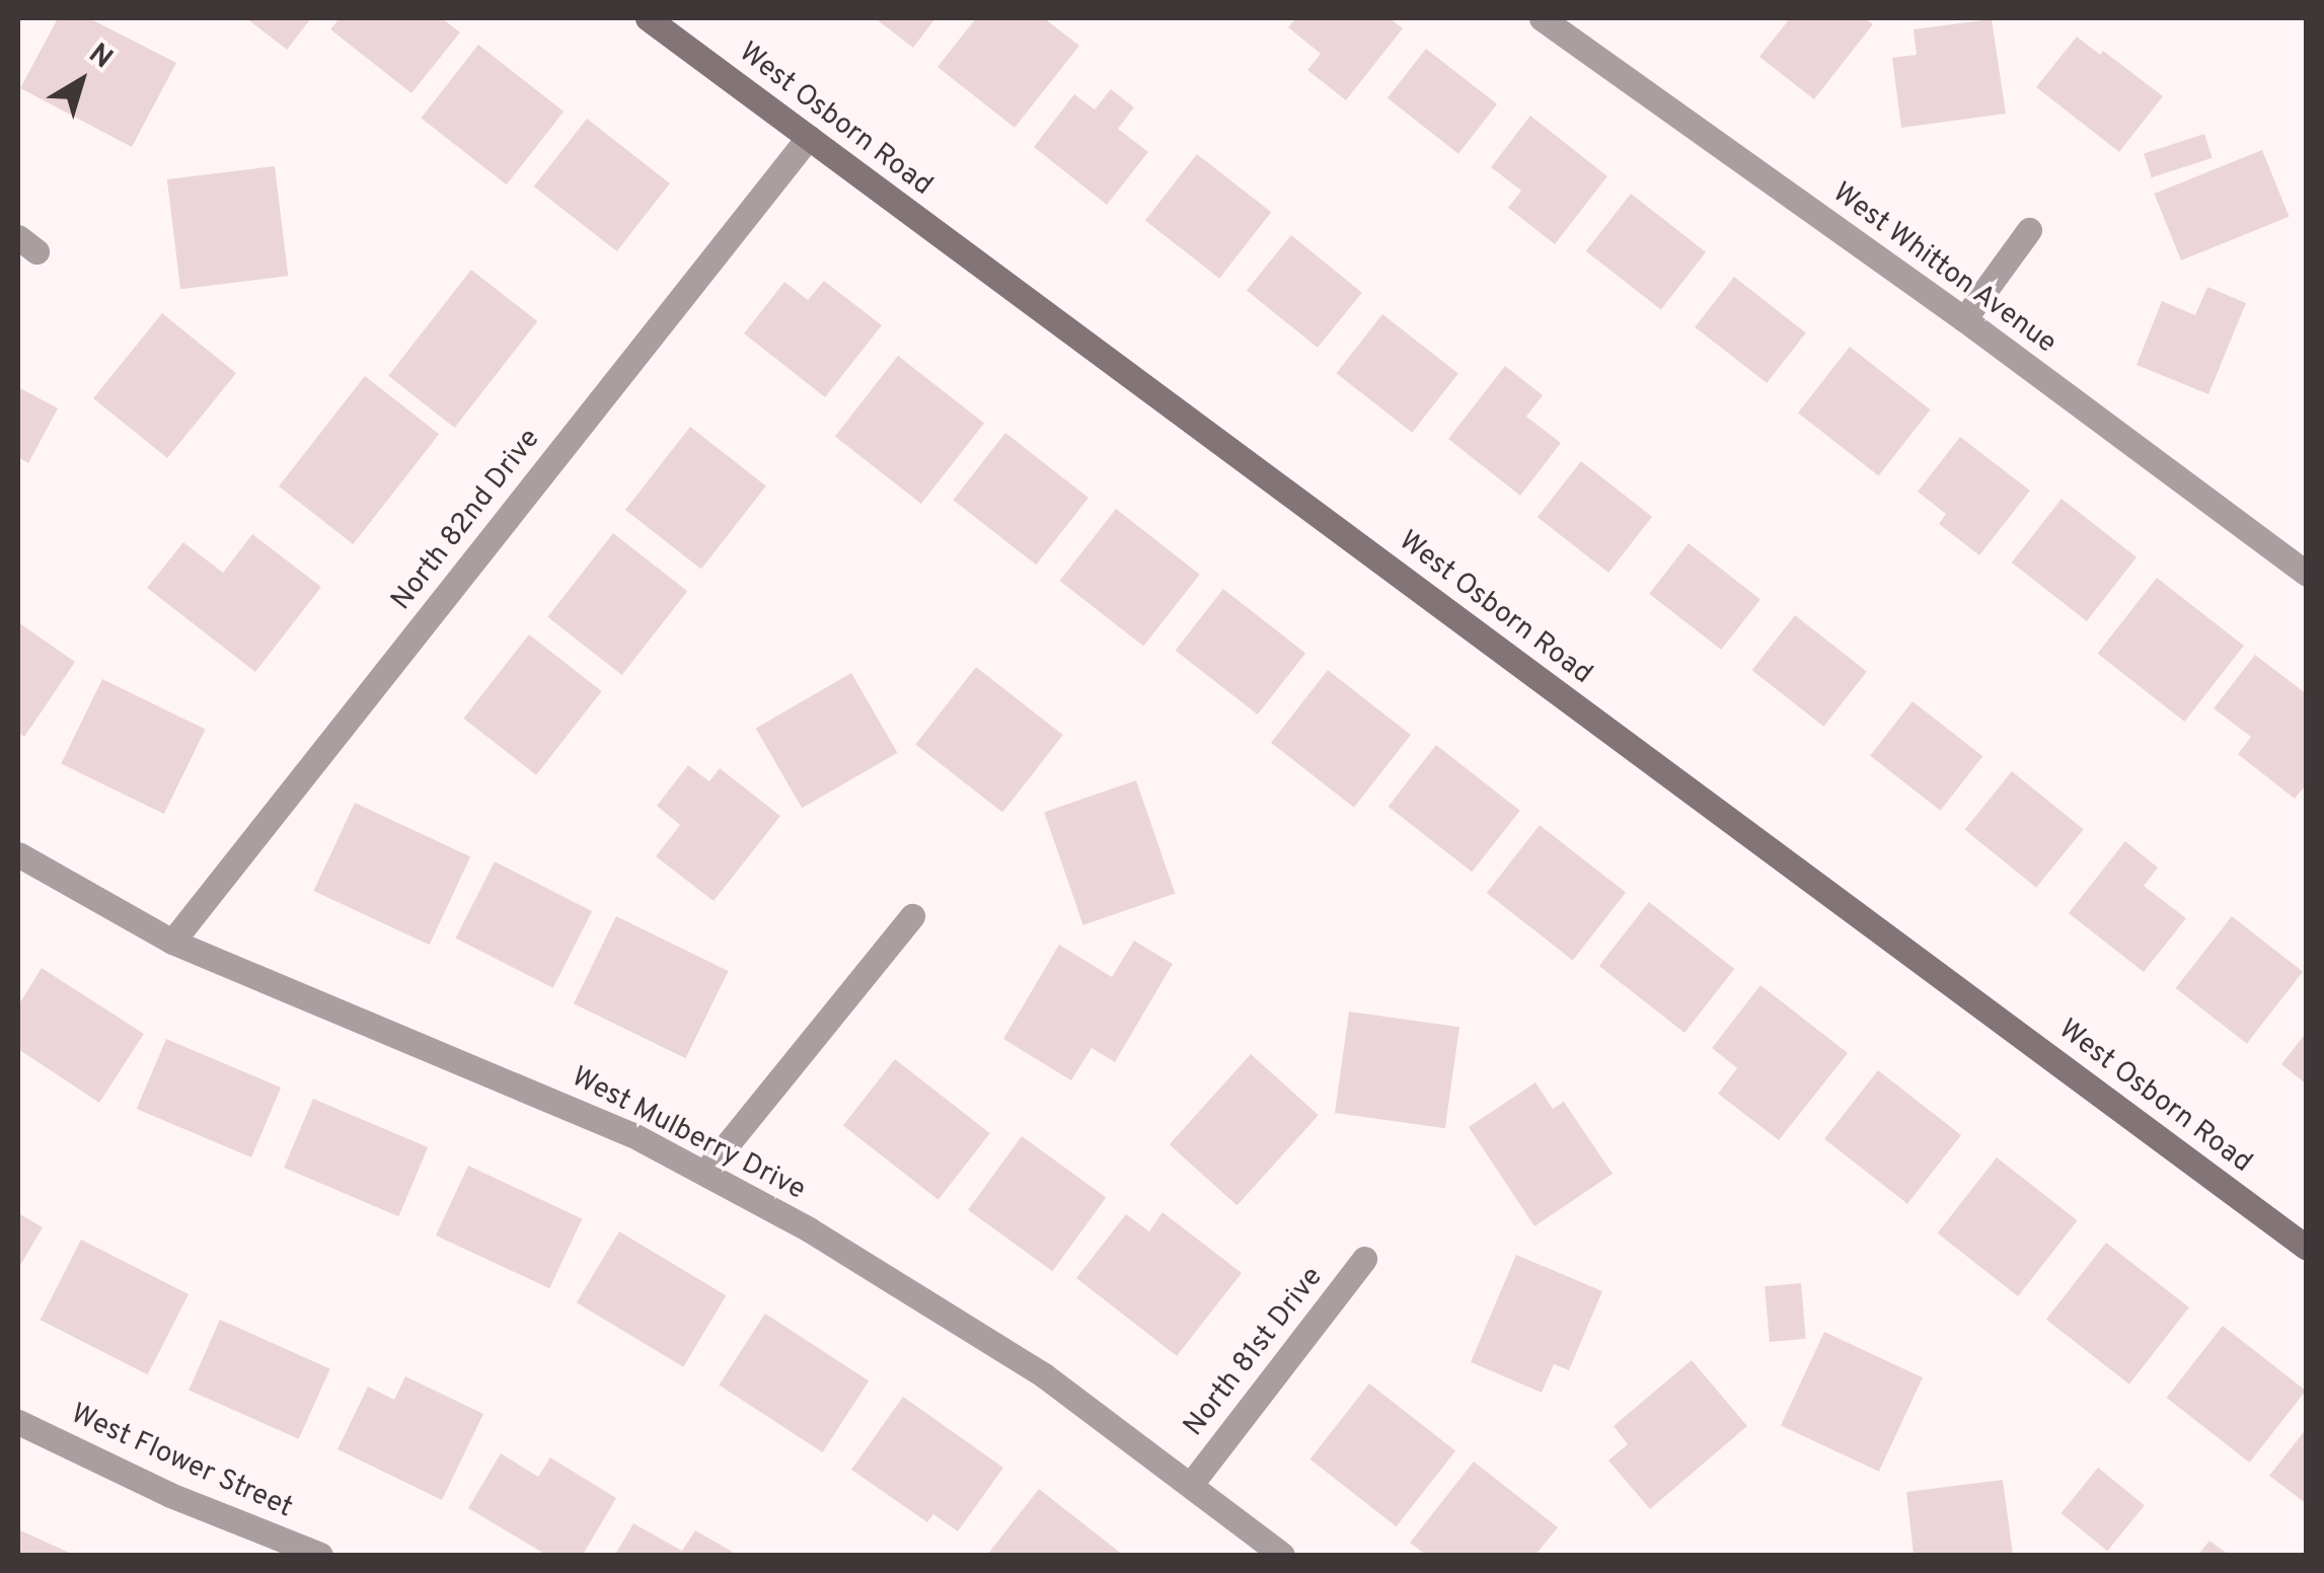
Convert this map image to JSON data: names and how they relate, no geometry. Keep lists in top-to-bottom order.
{
  "streets": {
    "street": [
      "West Osborn Road",
      "West Whitton Avenue",
      "North 82nd Drive",
      "West Mulberry Drive",
      "North 81st Drive",
      "West Flower Street"
    ]
  },
  "crossings": [
    ["West Osborn Road", "North 82nd Drive"],
    ["North 82nd Drive", "West Mulberry Drive"],
    ["West Mulberry Drive", "North 81st Drive"]
  ],
  "north": "top right"
}
